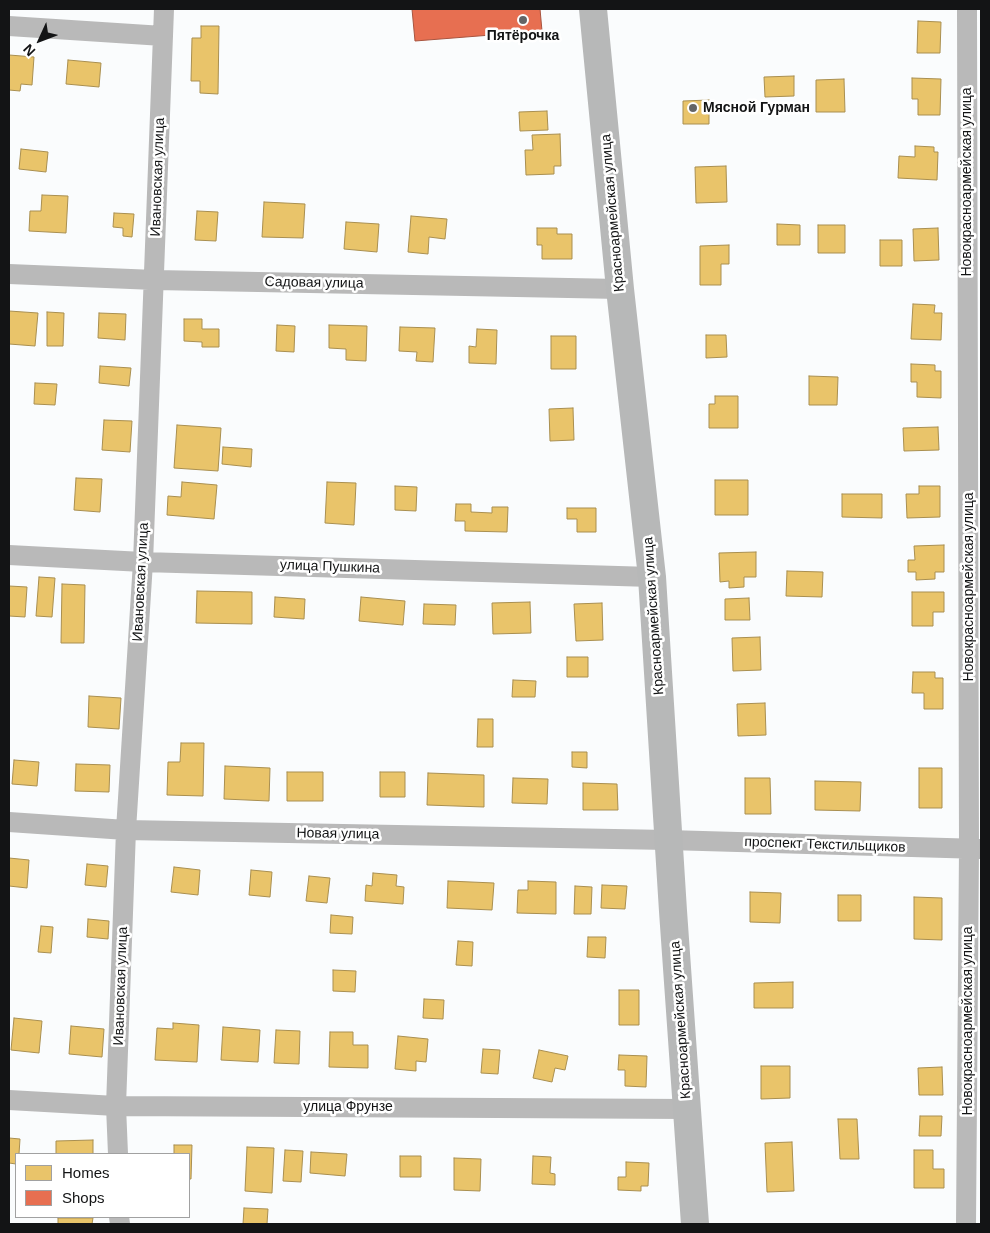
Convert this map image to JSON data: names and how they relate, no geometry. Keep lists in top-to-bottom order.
{
  "streets": {
    "street": [
      "Ивановская улица",
      "Новокрасноармейская улица",
      "Красноармейская улица",
      "Садовая улица",
      "улица Пушкина",
      "Новая улица",
      "проспект Текстильщиков",
      "улица Фрунзе"
    ]
  },
  "crossings": [
    ["Ивановская улица", "Садовая улица"],
    ["Ивановская улица", "улица Пушкина"],
    ["Ивановская улица", "Новая улица"],
    ["Ивановская улица", "улица Фрунзе"],
    ["Новокрасноармейская улица", "проспект Текстильщиков"],
    ["Красноармейская улица", "Садовая улица"],
    ["Красноармейская улица", "улица Пушкина"],
    ["Красноармейская улица", "Новая улица"],
    ["Красноармейская улица", "проспект Текстильщиков"],
    ["Красноармейская улица", "улица Фрунзе"],
    ["Новая улица", "проспект Текстильщиков"]
  ],
  "places": ["Пятёрочка", "Мясной Гурман"],
  "legend": ["Homes", "Shops"],
  "north": "bottom left"
}
